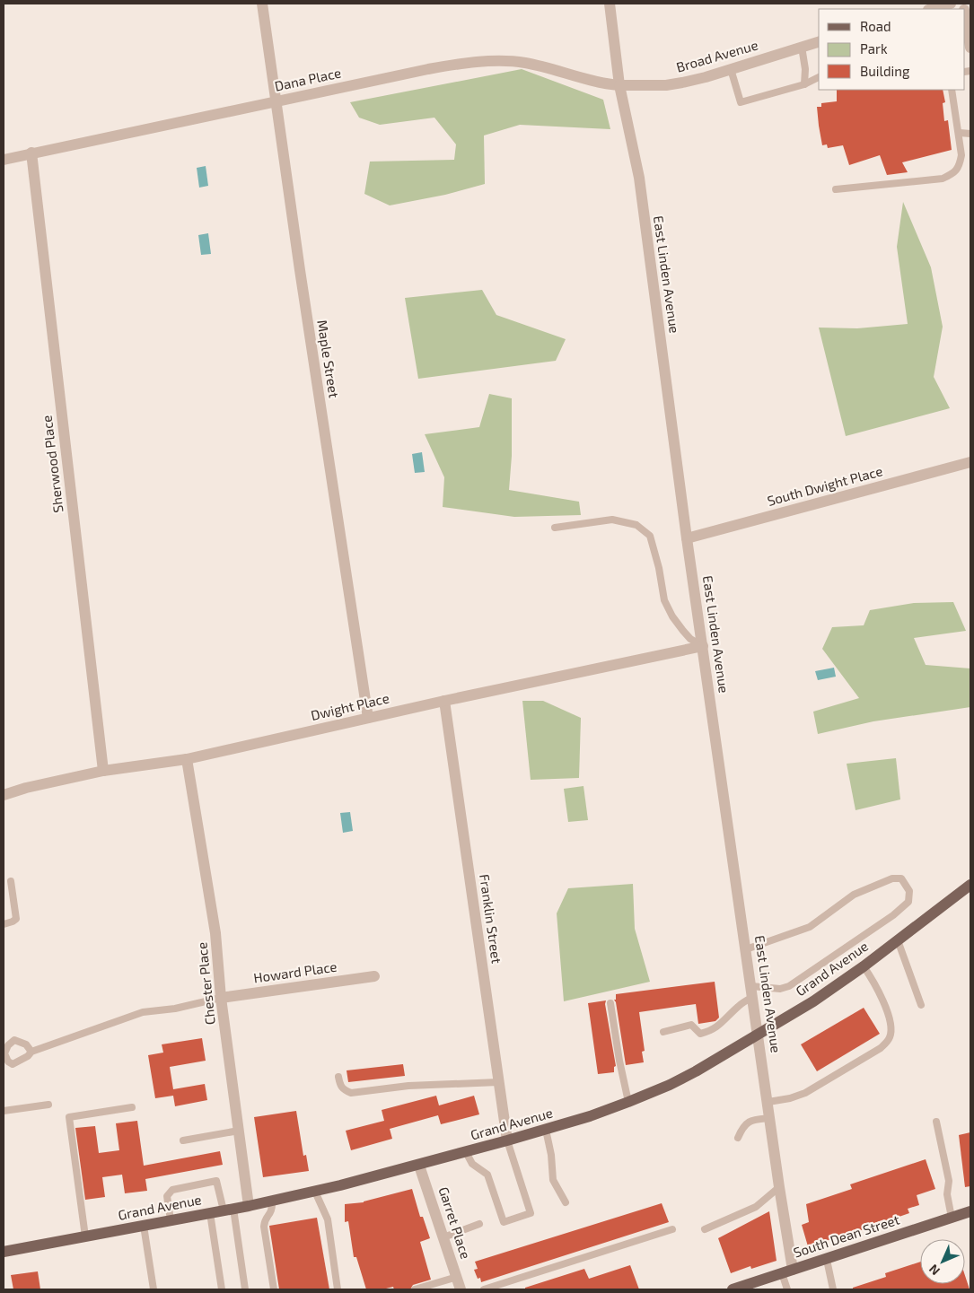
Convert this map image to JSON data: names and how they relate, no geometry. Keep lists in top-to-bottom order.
{
  "streets": {
    "main road": ["Grand Avenue", "South Dean Street"],
    "street": [
      "Broad Avenue",
      "Dana Place",
      "East Linden Avenue",
      "Maple Street",
      "Sherwood Place",
      "South Dwight Place",
      "Dwight Place",
      "Franklin Street",
      "Howard Place",
      "Chester Place",
      "Garret Place"
    ]
  },
  "crossings": [
    ["Broad Avenue", "Dana Place"],
    ["Broad Avenue", "East Linden Avenue"],
    ["Dana Place", "East Linden Avenue"],
    ["Dana Place", "Maple Street"],
    ["Dana Place", "Sherwood Place"],
    ["East Linden Avenue", "South Dwight Place"],
    ["East Linden Avenue", "Dwight Place"],
    ["East Linden Avenue", "Grand Avenue"],
    ["East Linden Avenue", "South Dean Street"],
    ["Maple Street", "Dwight Place"],
    ["Sherwood Place", "Dwight Place"],
    ["Dwight Place", "Franklin Street"],
    ["Dwight Place", "Chester Place"],
    ["Franklin Street", "Grand Avenue"],
    ["Grand Avenue", "Chester Place"],
    ["Grand Avenue", "Garret Place"],
    ["Howard Place", "Chester Place"]
  ],
  "legend": ["Road", "Park", "Building"],
  "north": "bottom left"
}
